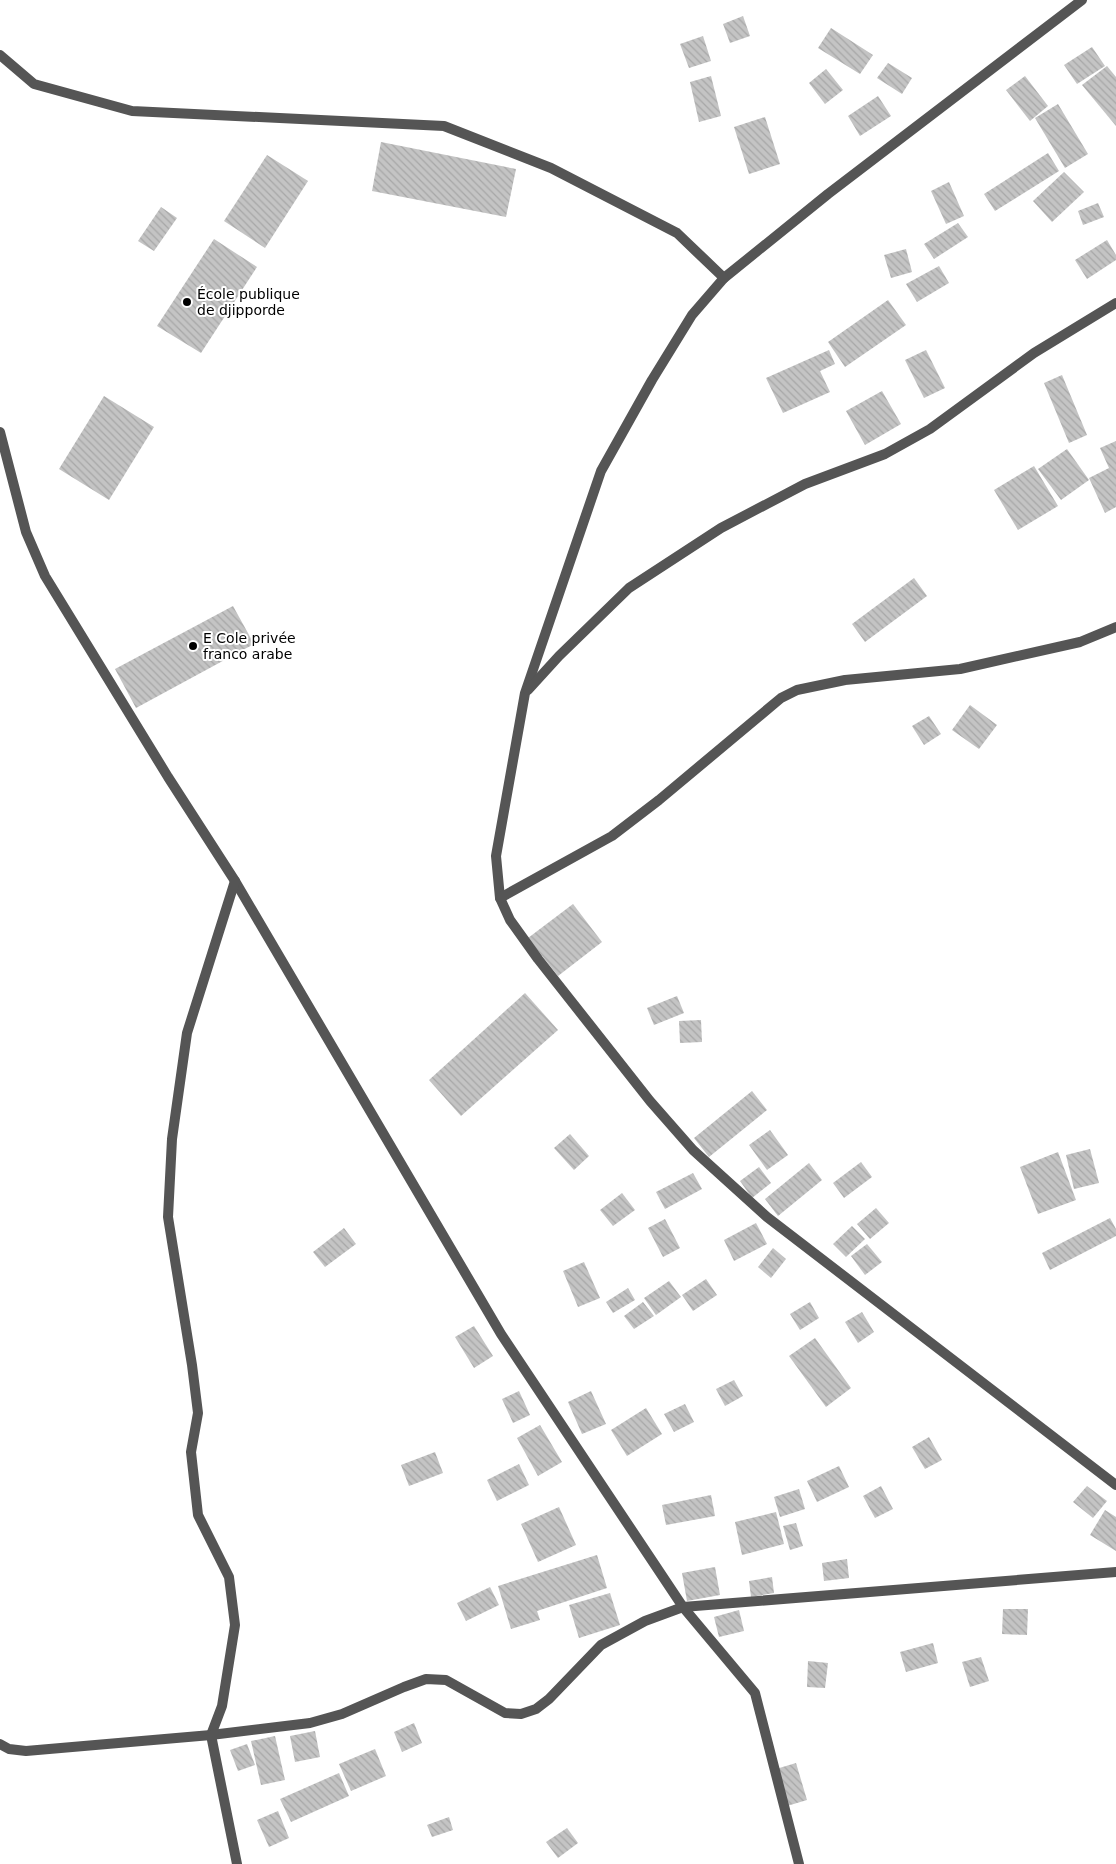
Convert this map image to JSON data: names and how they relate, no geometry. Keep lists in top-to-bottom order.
{
  "places": ["École publique de djipporde", "E Cole privée franco arabe"]
}
